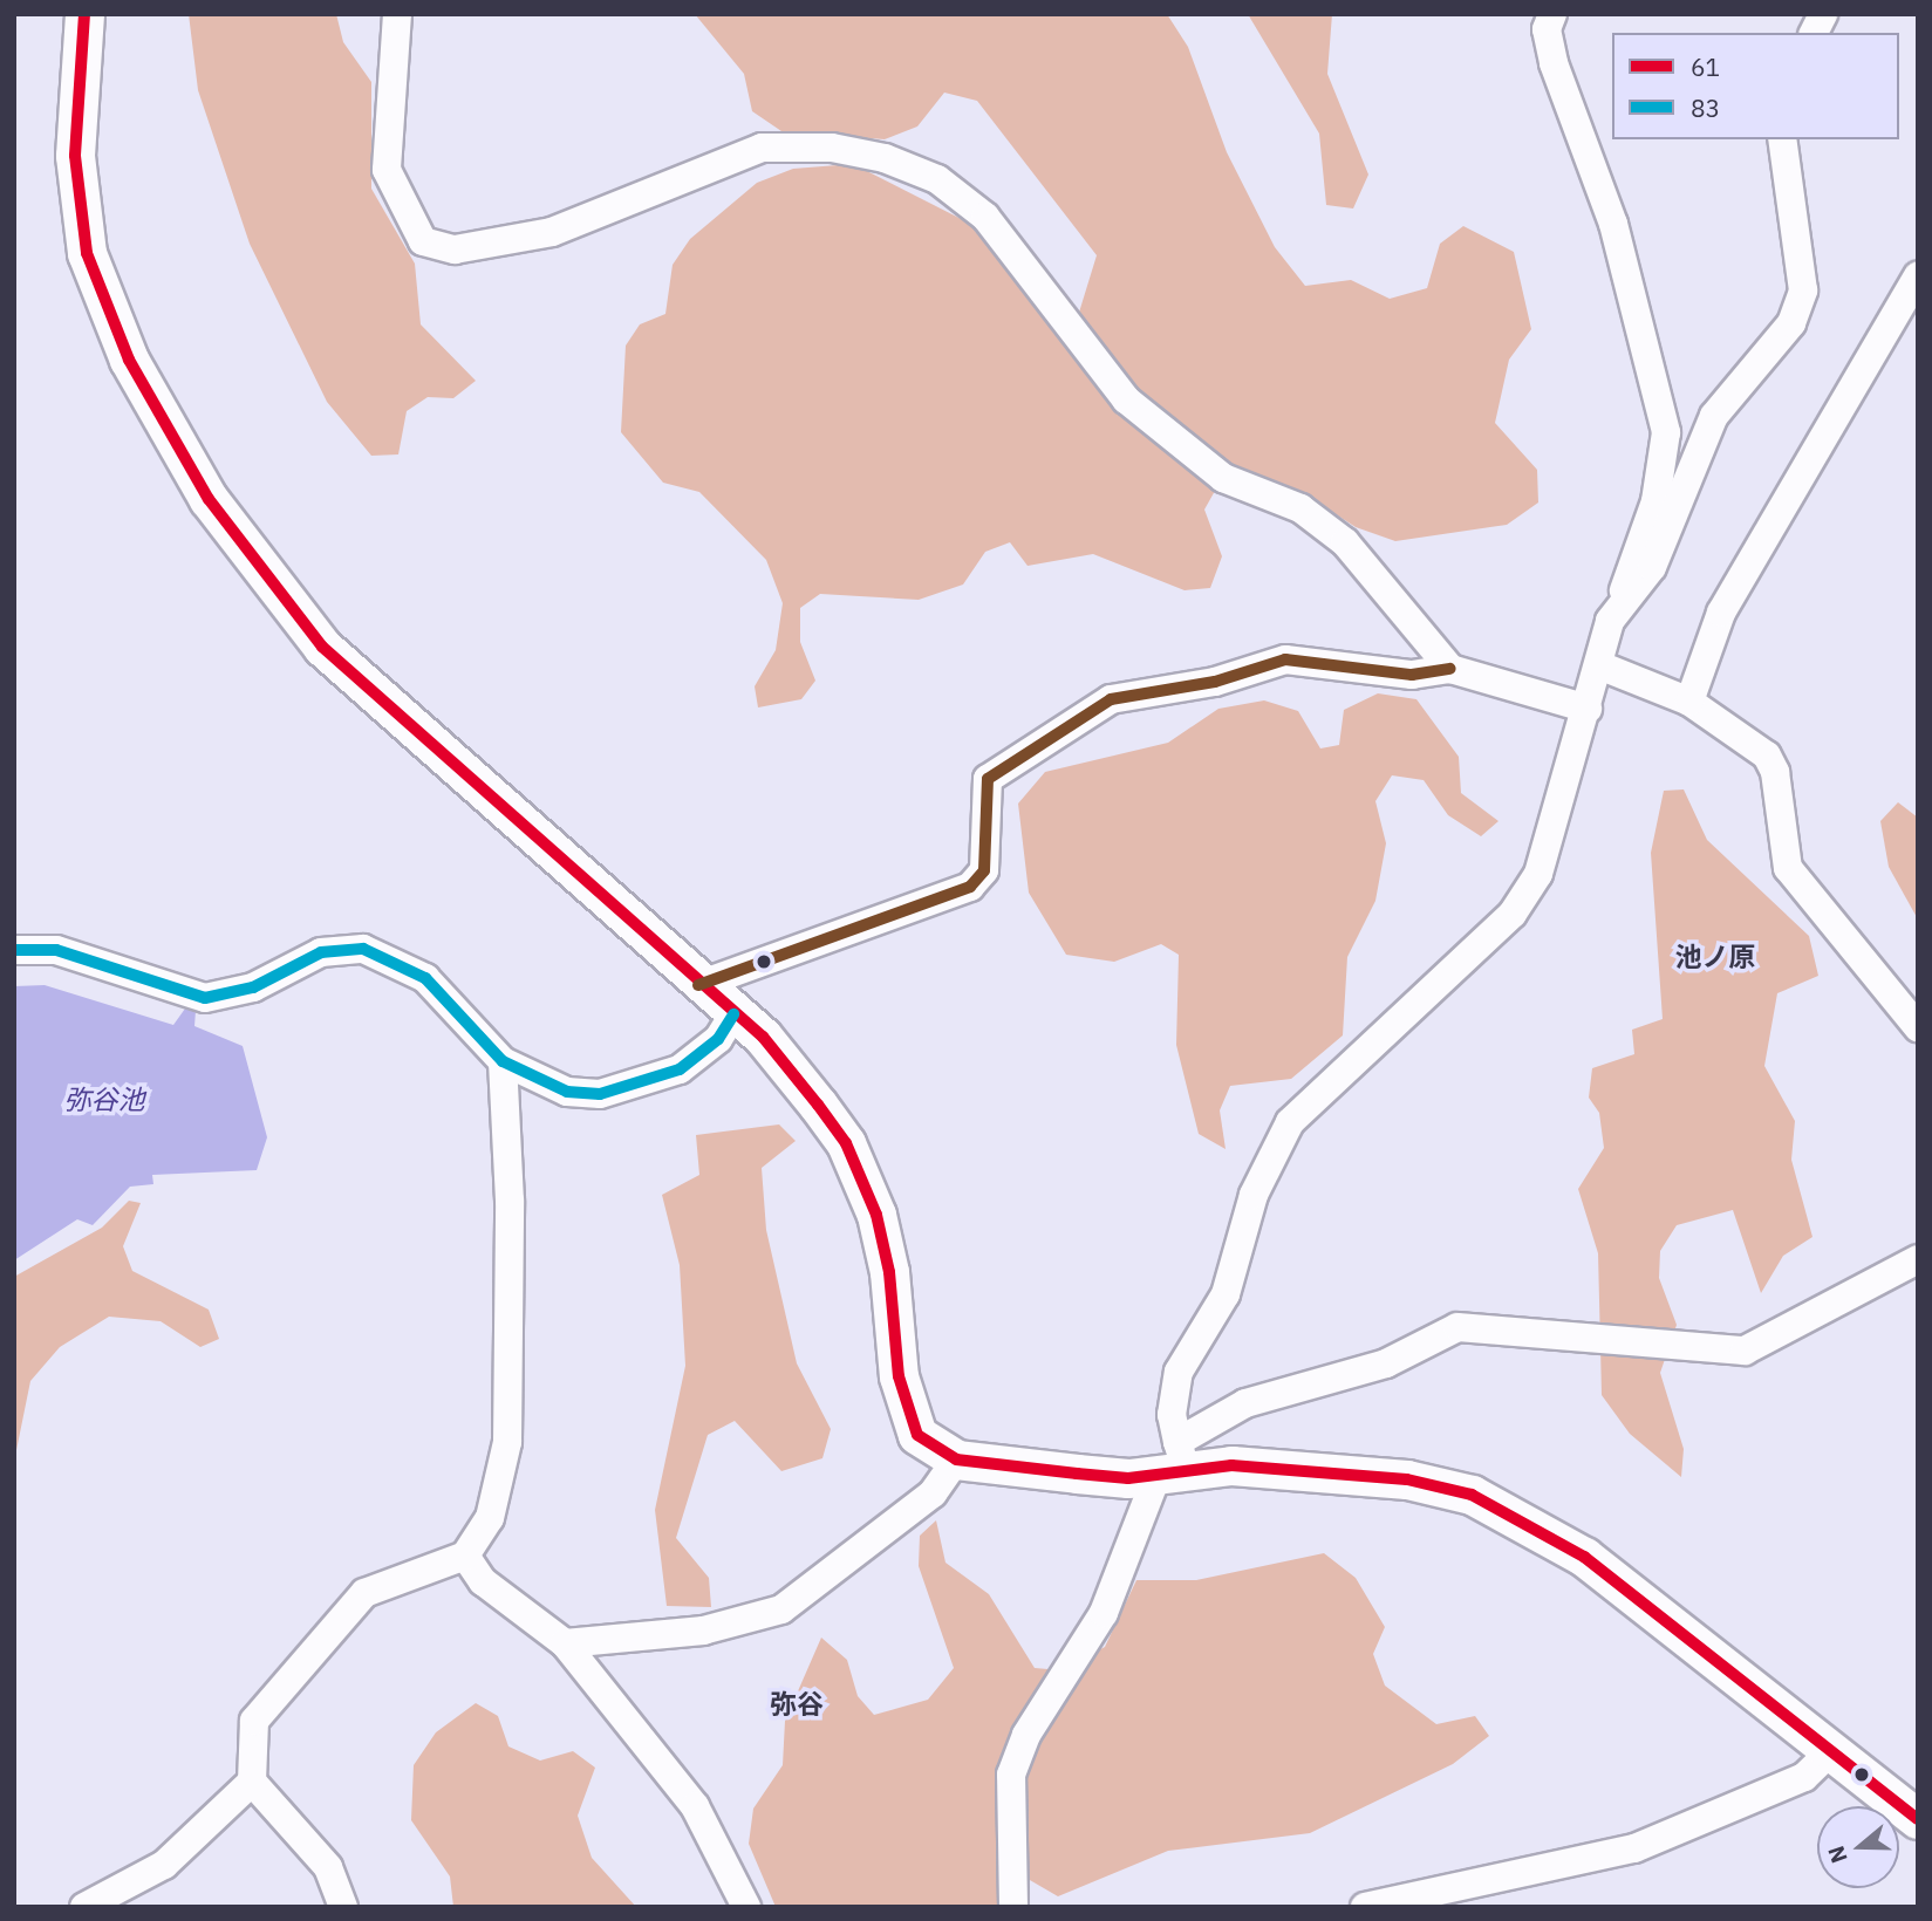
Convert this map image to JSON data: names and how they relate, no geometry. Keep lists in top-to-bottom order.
{
  "districts": ["池ノ原", "弥谷"],
  "water": ["弥谷池"],
  "lines": ["transit line 61", "transit line 83"],
  "legend": ["61", "83"],
  "north": "left"
}
